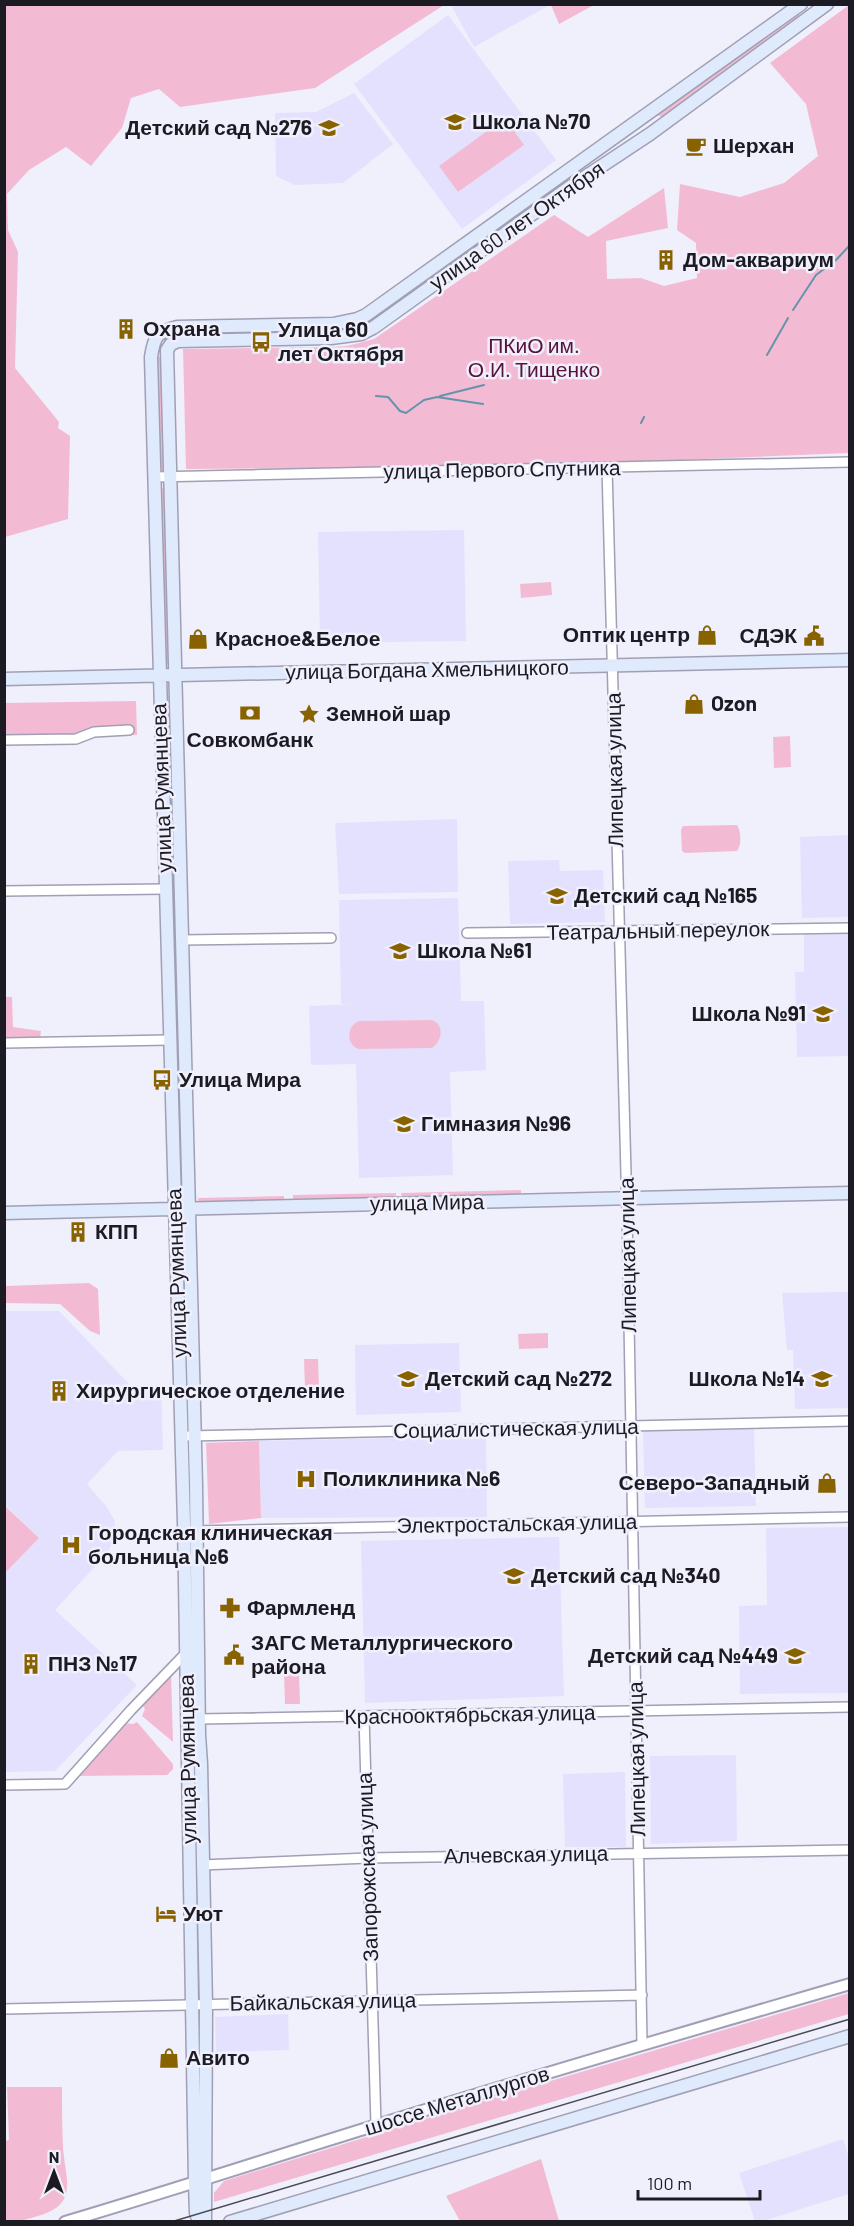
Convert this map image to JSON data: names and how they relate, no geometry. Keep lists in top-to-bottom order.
{
  "streets": {
    "main road": [
      "улица 60 лет Октября",
      "улица Богдана Хмельницкого",
      "улица Румянцева",
      "улица Мира"
    ],
    "street": [
      "улица Первого Спутника",
      "Липецкая улица",
      "Театральный переулок",
      "Социалистическая улица",
      "Электростальская улица",
      "Краснооктябрьская улица",
      "Алчевская улица",
      "Запорожская улица",
      "Байкальская улица",
      "шоссе Металлургов"
    ]
  },
  "crossings": [
    ["улица 60 лет Октября", "улица Румянцева"],
    ["улица Первого Спутника", "Липецкая улица"],
    ["улица Первого Спутника", "улица Румянцева"],
    ["улица Богдана Хмельницкого", "Липецкая улица"],
    ["улица Богдана Хмельницкого", "улица Румянцева"],
    ["Липецкая улица", "Театральный переулок"],
    ["Липецкая улица", "улица Мира"],
    ["Липецкая улица", "Социалистическая улица"],
    ["Липецкая улица", "Электростальская улица"],
    ["Липецкая улица", "Краснооктябрьская улица"],
    ["Липецкая улица", "Алчевская улица"],
    ["Липецкая улица", "Байкальская улица"],
    ["Липецкая улица", "шоссе Металлургов"],
    ["улица Румянцева", "улица Мира"],
    ["улица Румянцева", "Социалистическая улица"],
    ["улица Румянцева", "Электростальская улица"],
    ["улица Румянцева", "Краснооктябрьская улица"],
    ["улица Румянцева", "Алчевская улица"],
    ["улица Румянцева", "Байкальская улица"],
    ["улица Румянцева", "шоссе Металлургов"],
    ["Краснооктябрьская улица", "Запорожская улица"],
    ["Алчевская улица", "Запорожская улица"],
    ["Запорожская улица", "Байкальская улица"],
    ["Запорожская улица", "шоссе Металлургов"]
  ],
  "parks": ["ПКиО им. О.И. Тищенко"],
  "places": {
    "school or university": [
      "Школа №70",
      "Детский сад №276",
      "Детский сад №165",
      "Школа №61",
      "Школа №91",
      "Гимназия №96",
      "Детский сад №272",
      "Школа №14",
      "Детский сад №340",
      "Детский сад №449"
    ],
    "cafe": ["Шерхан"],
    "building": [
      "Дом-аквариум",
      "Охрана",
      "КПП",
      "Хирургическое отделение",
      "ПНЗ №17"
    ],
    "bus stop": ["Улица 60 лет Октября", "Улица Мира"],
    "shop": [
      "Оптик центр",
      "Красное&Белое",
      "Ozon",
      "Северо-Западный",
      "Авито"
    ],
    "public building": ["СДЭК", "ЗАГС Металлургического района"],
    "bank": ["Совкомбанк"],
    "place": ["Земной шар"],
    "hospital": ["Поликлиника №6", "Городская клиническая больница №6"],
    "pharmacy": ["Фармленд"],
    "hotel": ["Уют"]
  },
  "scale_bar": "100 m",
  "north": "top"
}
